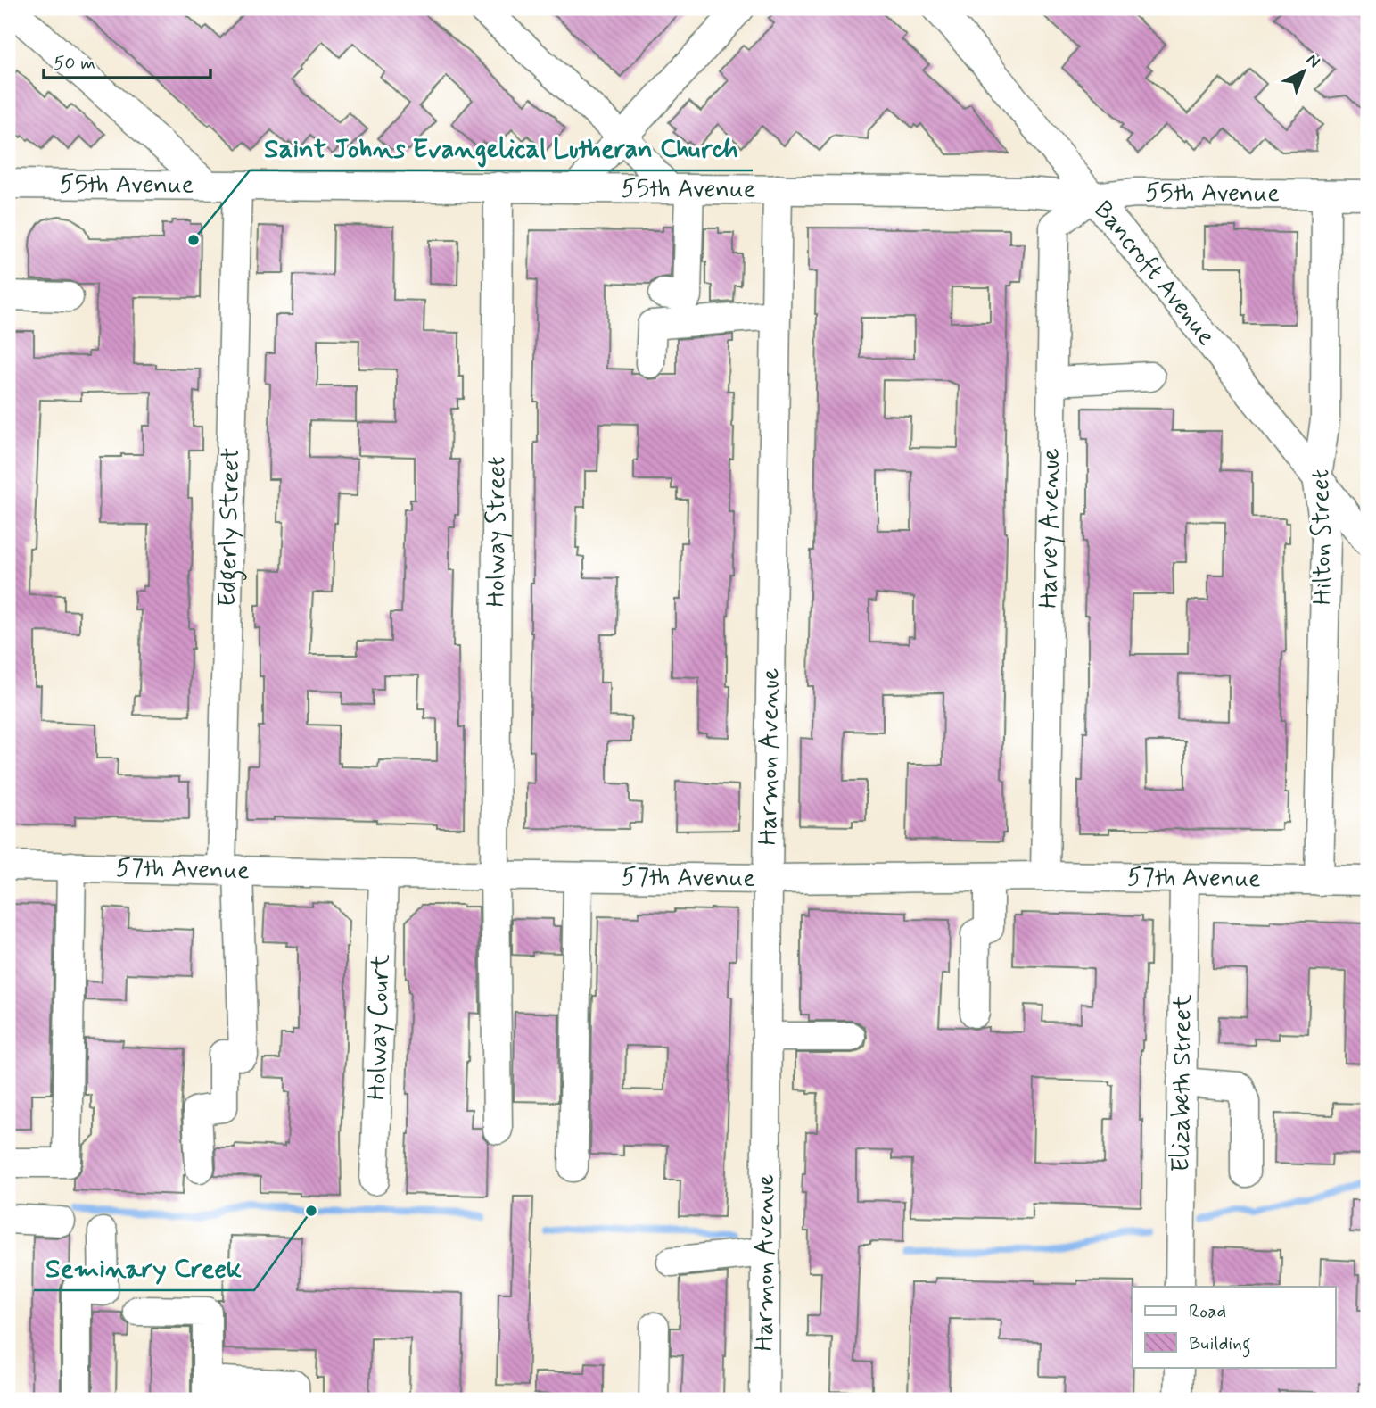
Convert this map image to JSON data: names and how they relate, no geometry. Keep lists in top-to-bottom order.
{
  "streets": {
    "street": [
      "55th Avenue",
      "Bancroft Avenue",
      "Edgerly Street",
      "Harvey Avenue",
      "Holway Street",
      "Hilton Street",
      "Harmon Avenue",
      "57th Avenue",
      "Holway Court",
      "Elizabeth Street"
    ]
  },
  "crossings": [
    ["55th Avenue", "Bancroft Avenue"],
    ["55th Avenue", "Edgerly Street"],
    ["55th Avenue", "Harvey Avenue"],
    ["55th Avenue", "Holway Street"],
    ["55th Avenue", "Hilton Street"],
    ["55th Avenue", "Harmon Avenue"],
    ["Bancroft Avenue", "Harvey Avenue"],
    ["Bancroft Avenue", "Hilton Street"],
    ["Edgerly Street", "57th Avenue"],
    ["Harvey Avenue", "57th Avenue"],
    ["Holway Street", "57th Avenue"],
    ["Hilton Street", "57th Avenue"],
    ["Harmon Avenue", "57th Avenue"],
    ["57th Avenue", "Holway Court"],
    ["57th Avenue", "Elizabeth Street"]
  ],
  "places": ["Saint Johns Evangelical Lutheran Church", "Seminary Creek"],
  "legend": ["Road", "Building"],
  "scale_bar": "50 m",
  "north": "top right"
}
